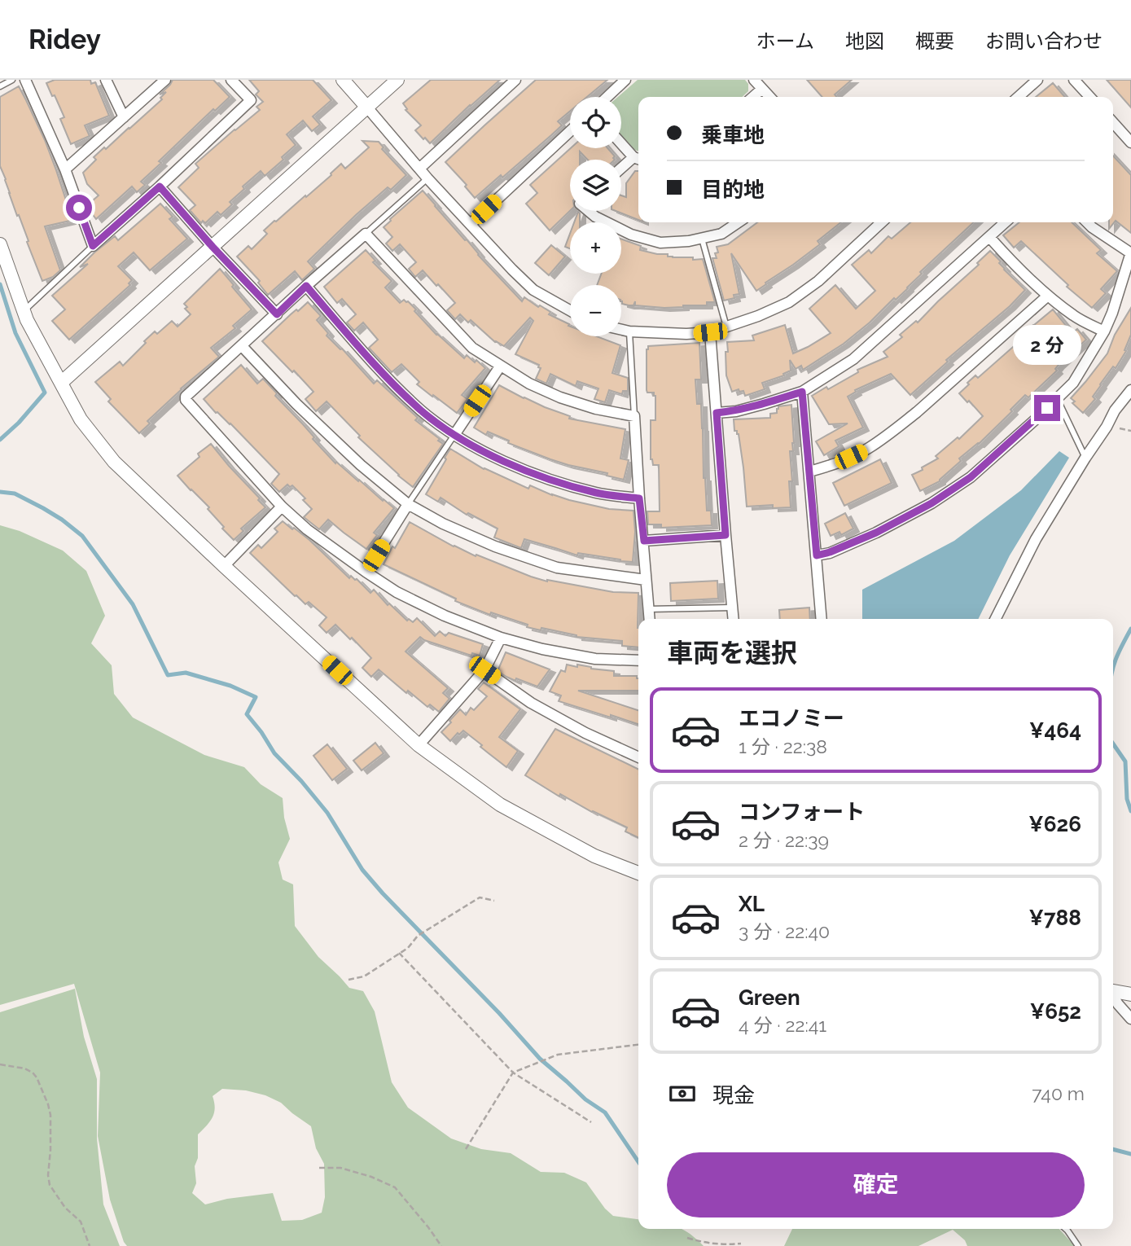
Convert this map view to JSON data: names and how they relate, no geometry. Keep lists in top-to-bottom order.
{
  "page": {
    "header": "Ridey",
    "nav": [
      "ホーム",
      "地図",
      "概要",
      "お問い合わせ"
    ],
    "map_buttons": ["+", "−"],
    "banner": ["乗車地", "目的地"],
    "bubble": "2 分",
    "heading": "車両を選択",
    "list": [
      {
        "name": "エコノミー",
        "note": "1 分 · 22:38",
        "value": "¥464"
      },
      {
        "name": "コンフォート",
        "note": "2 分 · 22:39",
        "value": "¥626"
      },
      {
        "name": "XL",
        "note": "3 分 · 22:40",
        "value": "¥788"
      },
      {
        "name": "Green",
        "note": "4 分 · 22:41",
        "value": "¥652"
      }
    ],
    "pay": ["現金", "740 m"],
    "buttons": "確定"
  }
}
